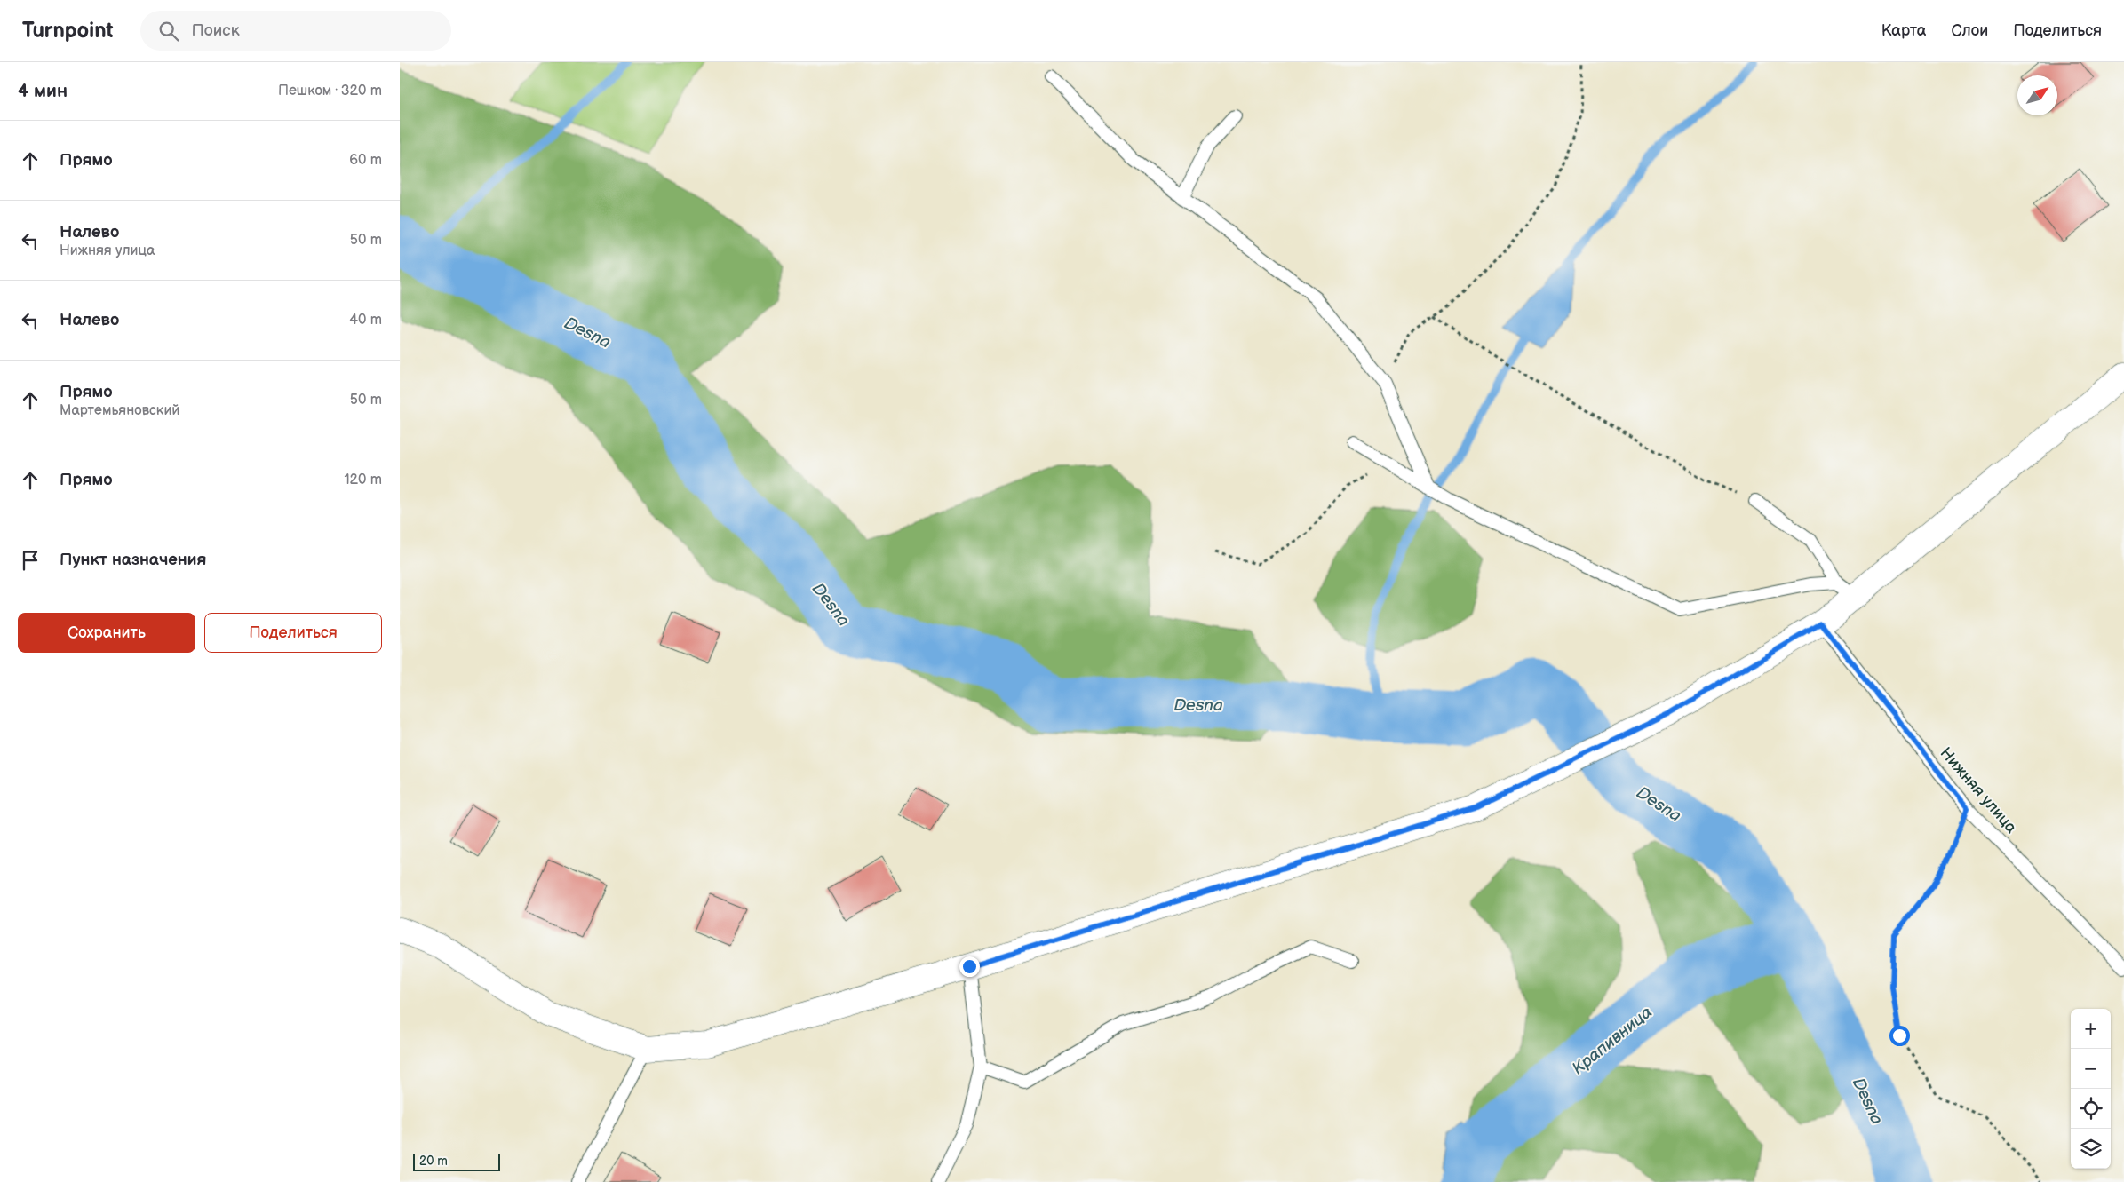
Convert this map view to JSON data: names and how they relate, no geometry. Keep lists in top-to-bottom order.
{
  "streets": {
    "lane": ["Нижняя улица"]
  },
  "water": ["Desna", "Крапивница"],
  "scale_bar": "20 m",
  "north": "top right",
  "page": {
    "header": "Turnpoint",
    "search": "Поиск",
    "nav": ["Карта", "Слои", "Поделиться"],
    "heading": ["4 мин", "Пешком · 320 m"],
    "list": [
      ["Прямо", "60 m"],
      ["Налево", "Нижняя улица", "50 m"],
      ["Налево", "40 m"],
      ["Прямо", "Мартемьяновский", "50 m"],
      ["Прямо", "120 m"],
      "Пункт назначения"
    ],
    "buttons": ["Сохранить", "Поделиться"],
    "map_buttons": ["+", "−"],
    "scale": "20 m"
  }
}
